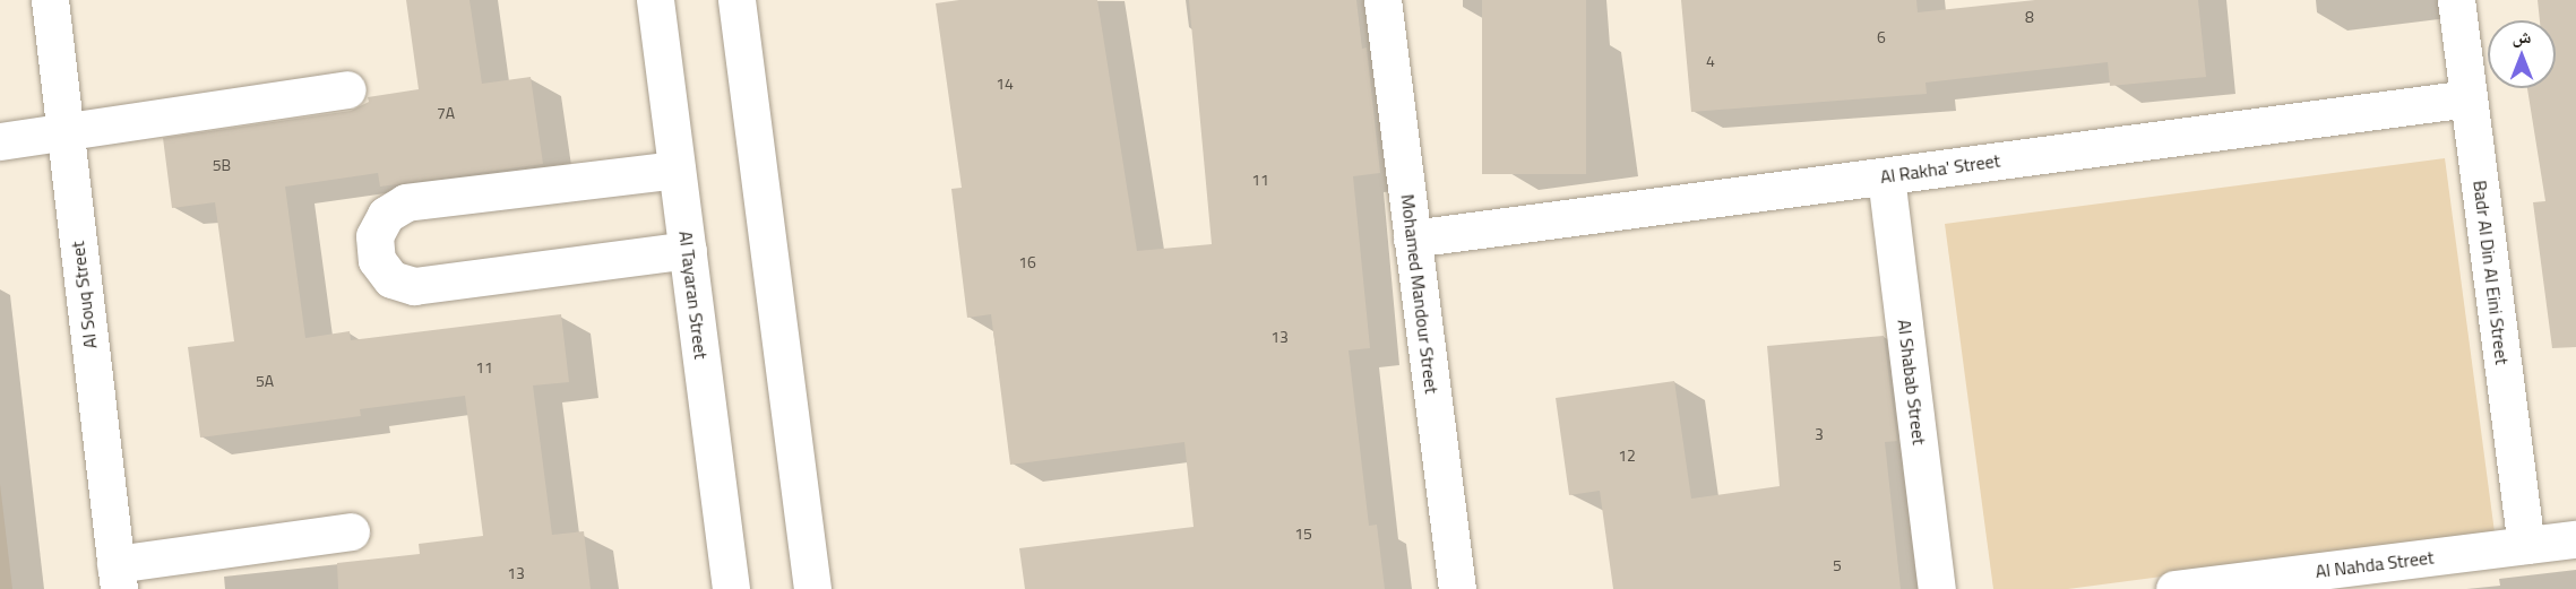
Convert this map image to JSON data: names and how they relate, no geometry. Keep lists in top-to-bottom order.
{
  "streets": {
    "street": [
      "Al Rakha' Street",
      "Badr Al Din Al Eini Street",
      "Mohamed Mandour Street",
      "Al Souq Street",
      "Al Tayaran Street",
      "Al Shabab Street",
      "Al Nahda Street"
    ]
  },
  "crossings": [
    ["Al Rakha' Street", "Badr Al Din Al Eini Street"],
    ["Al Rakha' Street", "Mohamed Mandour Street"],
    ["Al Rakha' Street", "Al Shabab Street"],
    ["Badr Al Din Al Eini Street", "Al Nahda Street"]
  ],
  "house_numbers": [
    "8",
    "6",
    "4",
    "14",
    "7A",
    "5B",
    "11",
    "16",
    "13",
    "11",
    "5A",
    "3",
    "12",
    "15",
    "5",
    "13"
  ],
  "north": "top"
}
